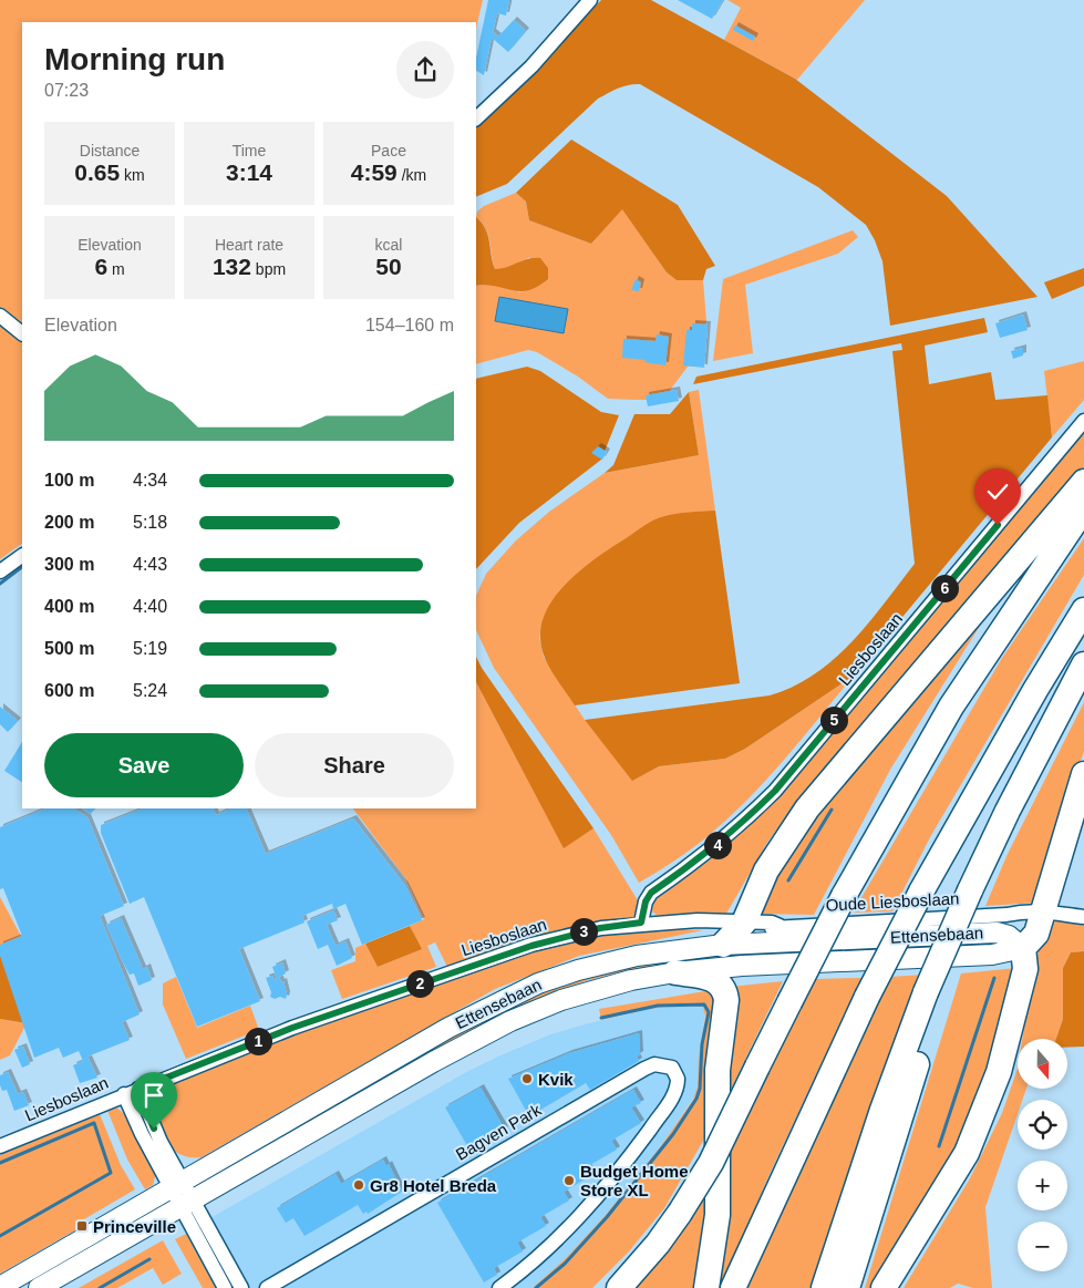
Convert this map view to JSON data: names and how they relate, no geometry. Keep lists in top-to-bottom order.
{
  "streets": {
    "main road": ["Ettensebaan"],
    "street": ["Liesboslaan", "Oude Liesboslaan", "Bagven Park"]
  },
  "crossings": [
    ["Liesboslaan", "Oude Liesboslaan"],
    ["Oude Liesboslaan", "Ettensebaan"]
  ],
  "places": {
    "other": ["Kvik", "Budget Home Store XL", "Gr8 Hotel Breda"],
    "transit": ["Princeville"]
  },
  "north": "bottom",
  "page": {
    "heading": ["Morning run", "07:23"],
    "stats": [
      ["Distance", "0.65 km"],
      ["Time", "3:14"],
      ["Pace", "4:59 /km"],
      ["Elevation", "6 m"],
      ["Heart rate", "132 bpm"],
      ["kcal", "50"]
    ],
    "chart": ["Elevation", "154–160 m"],
    "list": [
      {
        "name": "100 m",
        "note": "4:34"
      },
      {
        "name": "200 m",
        "note": "5:18"
      },
      {
        "name": "300 m",
        "note": "4:43"
      },
      {
        "name": "400 m",
        "note": "4:40"
      },
      {
        "name": "500 m",
        "note": "5:19"
      },
      {
        "name": "600 m",
        "note": "5:24"
      }
    ],
    "pins": [
      "6",
      "5",
      "4",
      "3",
      "2",
      "1"
    ],
    "buttons": ["Save", "Share"],
    "map_buttons": ["+", "−"]
  }
}
